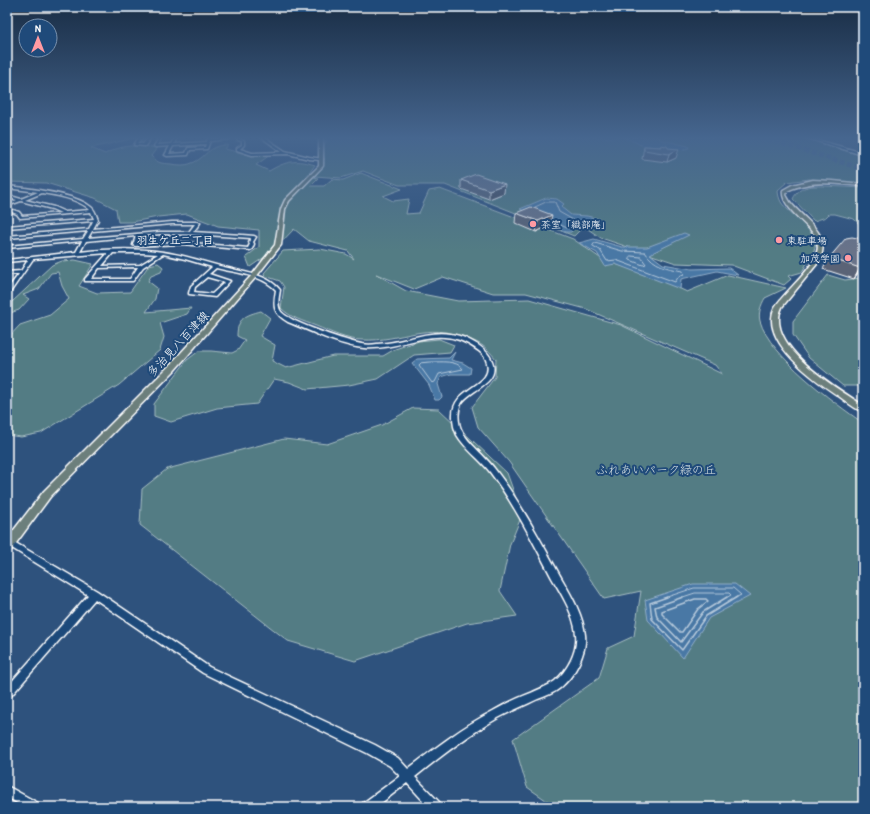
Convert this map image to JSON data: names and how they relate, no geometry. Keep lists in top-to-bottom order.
{
  "streets": {
    "main road": ["多治見八百津線"]
  },
  "districts": ["羽生ケ丘二丁目"],
  "parks": ["ふれあいパーク緑の丘"],
  "places": ["茶室「織部庵」", "東駐車場", "加茂学園"],
  "north": "top"
}
